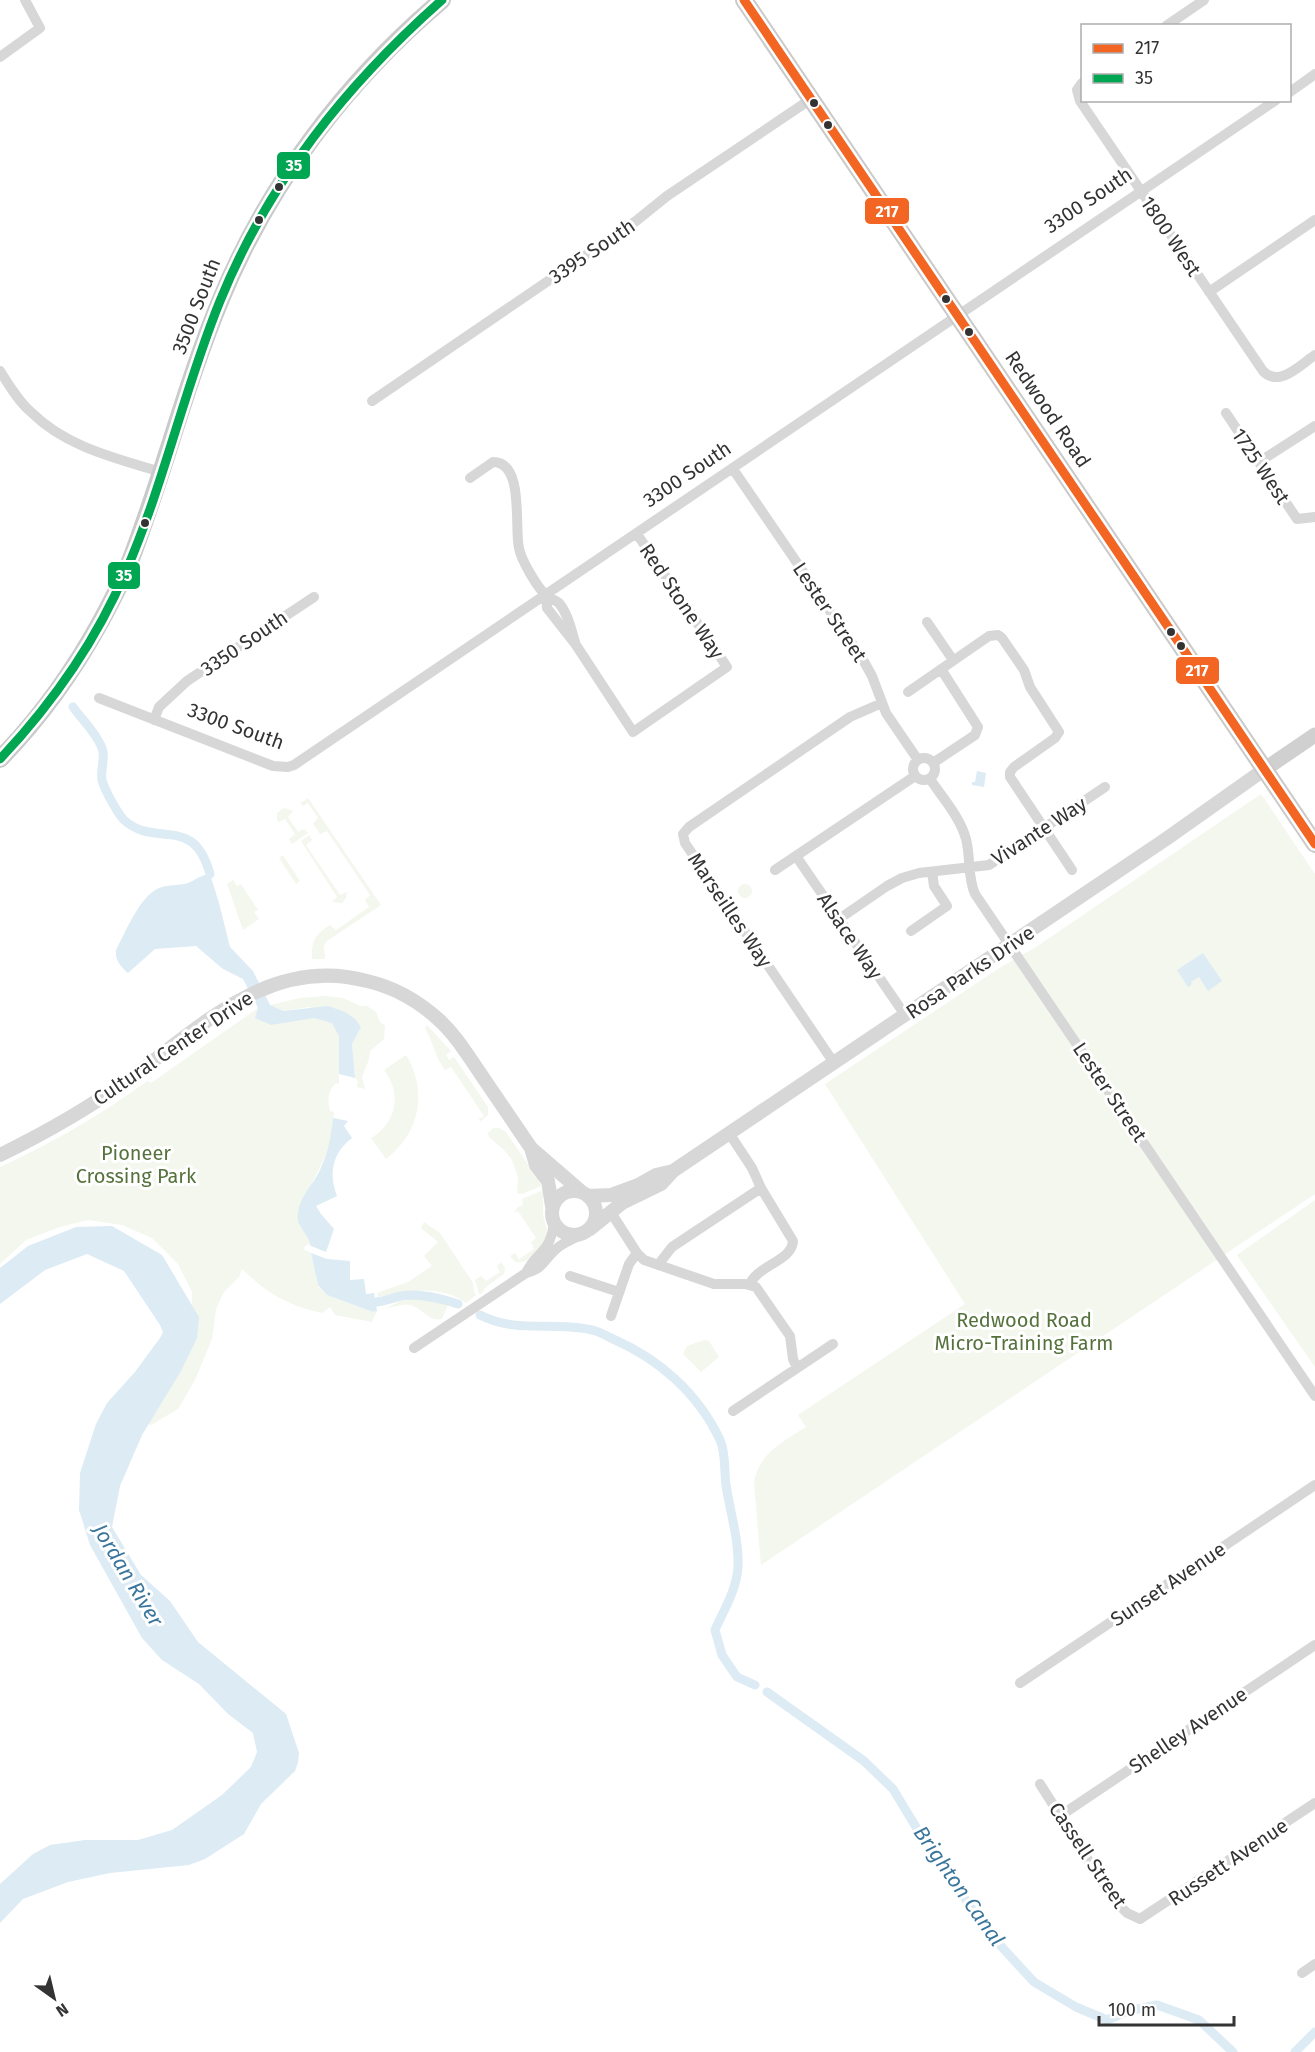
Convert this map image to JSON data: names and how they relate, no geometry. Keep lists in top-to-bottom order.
{
  "streets": {
    "main road": ["3500 South", "Redwood Road"],
    "street": [
      "3300 South",
      "1800 West",
      "3395 South",
      "1725 West",
      "Red Stone Way",
      "Lester Street",
      "3350 South",
      "Vivante Way",
      "Marseilles Way",
      "Alsace Way",
      "Rosa Parks Drive",
      "Cultural Center Drive",
      "Sunset Avenue",
      "Shelley Avenue",
      "Cassell Street",
      "Russett Avenue"
    ]
  },
  "crossings": [
    ["3300 South", "1800 West"],
    ["3300 South", "Redwood Road"],
    ["3300 South", "Red Stone Way"],
    ["3300 South", "Lester Street"],
    ["3300 South", "3350 South"],
    ["3395 South", "Redwood Road"],
    ["Redwood Road", "Rosa Parks Drive"],
    ["Lester Street", "Vivante Way"],
    ["Lester Street", "Marseilles Way"],
    ["Lester Street", "Rosa Parks Drive"],
    ["Vivante Way", "Alsace Way"],
    ["Marseilles Way", "Rosa Parks Drive"],
    ["Alsace Way", "Rosa Parks Drive"],
    ["Rosa Parks Drive", "Cultural Center Drive"],
    ["Shelley Avenue", "Cassell Street"],
    ["Cassell Street", "Russett Avenue"]
  ],
  "water": ["Jordan River", "Brighton Canal"],
  "parks": ["Pioneer Crossing Park", "Redwood Road Micro-Training Farm"],
  "lines": ["transit line 217", "transit line 35"],
  "legend": ["217", "35"],
  "scale_bar": "100 m",
  "north": "bottom right"
}
